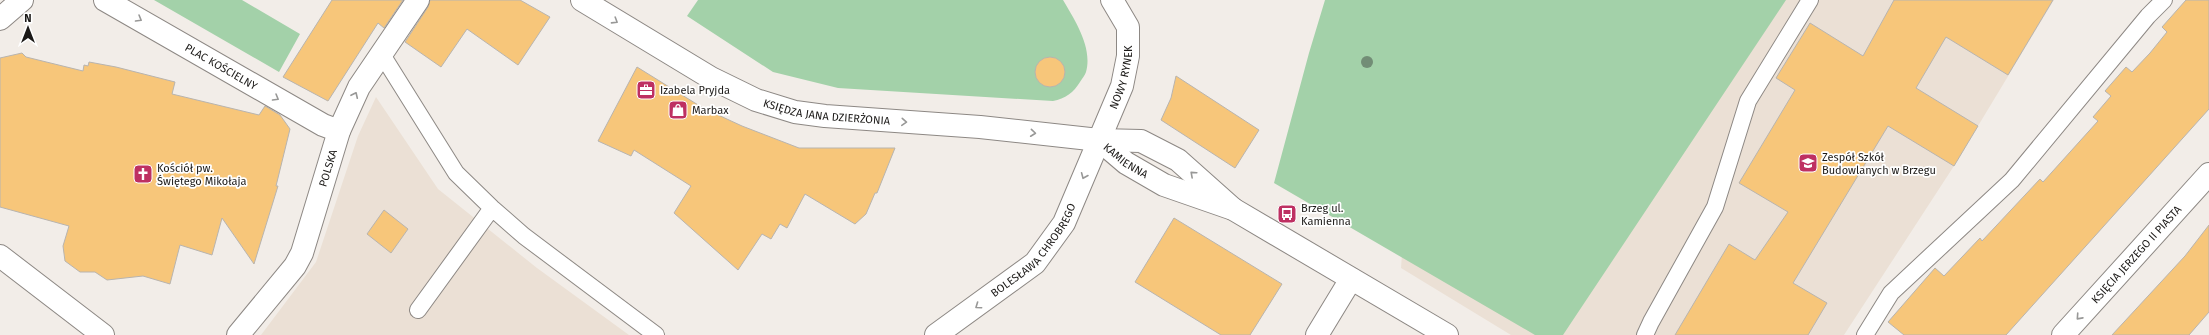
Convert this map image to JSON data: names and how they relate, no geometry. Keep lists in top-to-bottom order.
{
  "streets": {
    "street": [
      "PLAC KOŚCIELNY",
      "NOWY RYNEK",
      "KSIĘDZA JANA DZIERŻONIA",
      "KAMIENNA",
      "POLSKA",
      "BOLESŁAWA CHROBREGO",
      "KSIĘCIA JERZEGO II PIASTA"
    ]
  },
  "crossings": [
    ["PLAC KOŚCIELNY", "POLSKA"],
    ["NOWY RYNEK", "KSIĘDZA JANA DZIERŻONIA"],
    ["NOWY RYNEK", "KAMIENNA"],
    ["NOWY RYNEK", "BOLESŁAWA CHROBREGO"],
    ["KSIĘDZA JANA DZIERŻONIA", "KAMIENNA"],
    ["KSIĘDZA JANA DZIERŻONIA", "BOLESŁAWA CHROBREGO"],
    ["KAMIENNA", "BOLESŁAWA CHROBREGO"]
  ],
  "one_way": [
    "PLAC KOŚCIELNY",
    "KSIĘDZA JANA DZIERŻONIA",
    "BOLESŁAWA CHROBREGO",
    "KSIĘCIA JERZEGO II PIASTA"
  ],
  "places": {
    "office": ["Izabela Pryjda"],
    "shop": ["Marbax"],
    "school or university": ["Zespół Szkół Budowlanych w Brzegu"],
    "church": ["Kościół pw. Świętego Mikołaja"],
    "bus stop": ["Brzeg ul. Kamienna"]
  },
  "north": "top"
}
